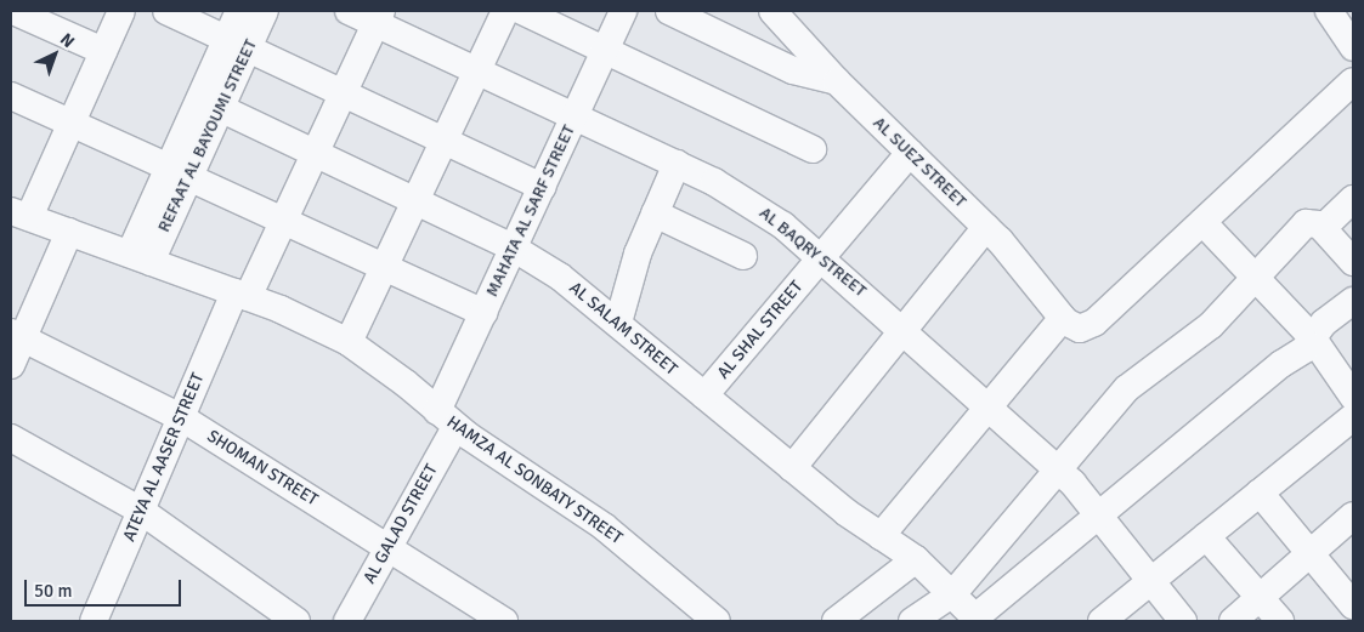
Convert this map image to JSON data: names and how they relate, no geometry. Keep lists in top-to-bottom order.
{
  "streets": {
    "street": [
      "REFAAT AL BAYOUMI STREET",
      "AL SUEZ STREET",
      "MAHATA AL SARF STREET",
      "AL BAQRY STREET",
      "AL SALAM STREET",
      "AL SHAL STREET",
      "ATEYA AL AASER STREET",
      "SHOMAN STREET",
      "HAMZA AL SONBATY STREET",
      "AL GALAD STREET"
    ]
  },
  "crossings": [
    ["REFAAT AL BAYOUMI STREET", "AL SALAM STREET"],
    ["REFAAT AL BAYOUMI STREET", "HAMZA AL SONBATY STREET"],
    ["AL SUEZ STREET", "AL SHAL STREET"],
    ["MAHATA AL SARF STREET", "AL BAQRY STREET"],
    ["MAHATA AL SARF STREET", "AL SALAM STREET"],
    ["MAHATA AL SARF STREET", "HAMZA AL SONBATY STREET"],
    ["MAHATA AL SARF STREET", "AL GALAD STREET"],
    ["AL BAQRY STREET", "AL SHAL STREET"],
    ["AL BAQRY STREET", "ATEYA AL AASER STREET"],
    ["AL SALAM STREET", "AL SHAL STREET"],
    ["AL SALAM STREET", "ATEYA AL AASER STREET"],
    ["ATEYA AL AASER STREET", "SHOMAN STREET"],
    ["ATEYA AL AASER STREET", "HAMZA AL SONBATY STREET"],
    ["SHOMAN STREET", "AL GALAD STREET"],
    ["HAMZA AL SONBATY STREET", "AL GALAD STREET"]
  ],
  "scale_bar": "50 m",
  "north": "top right"
}
